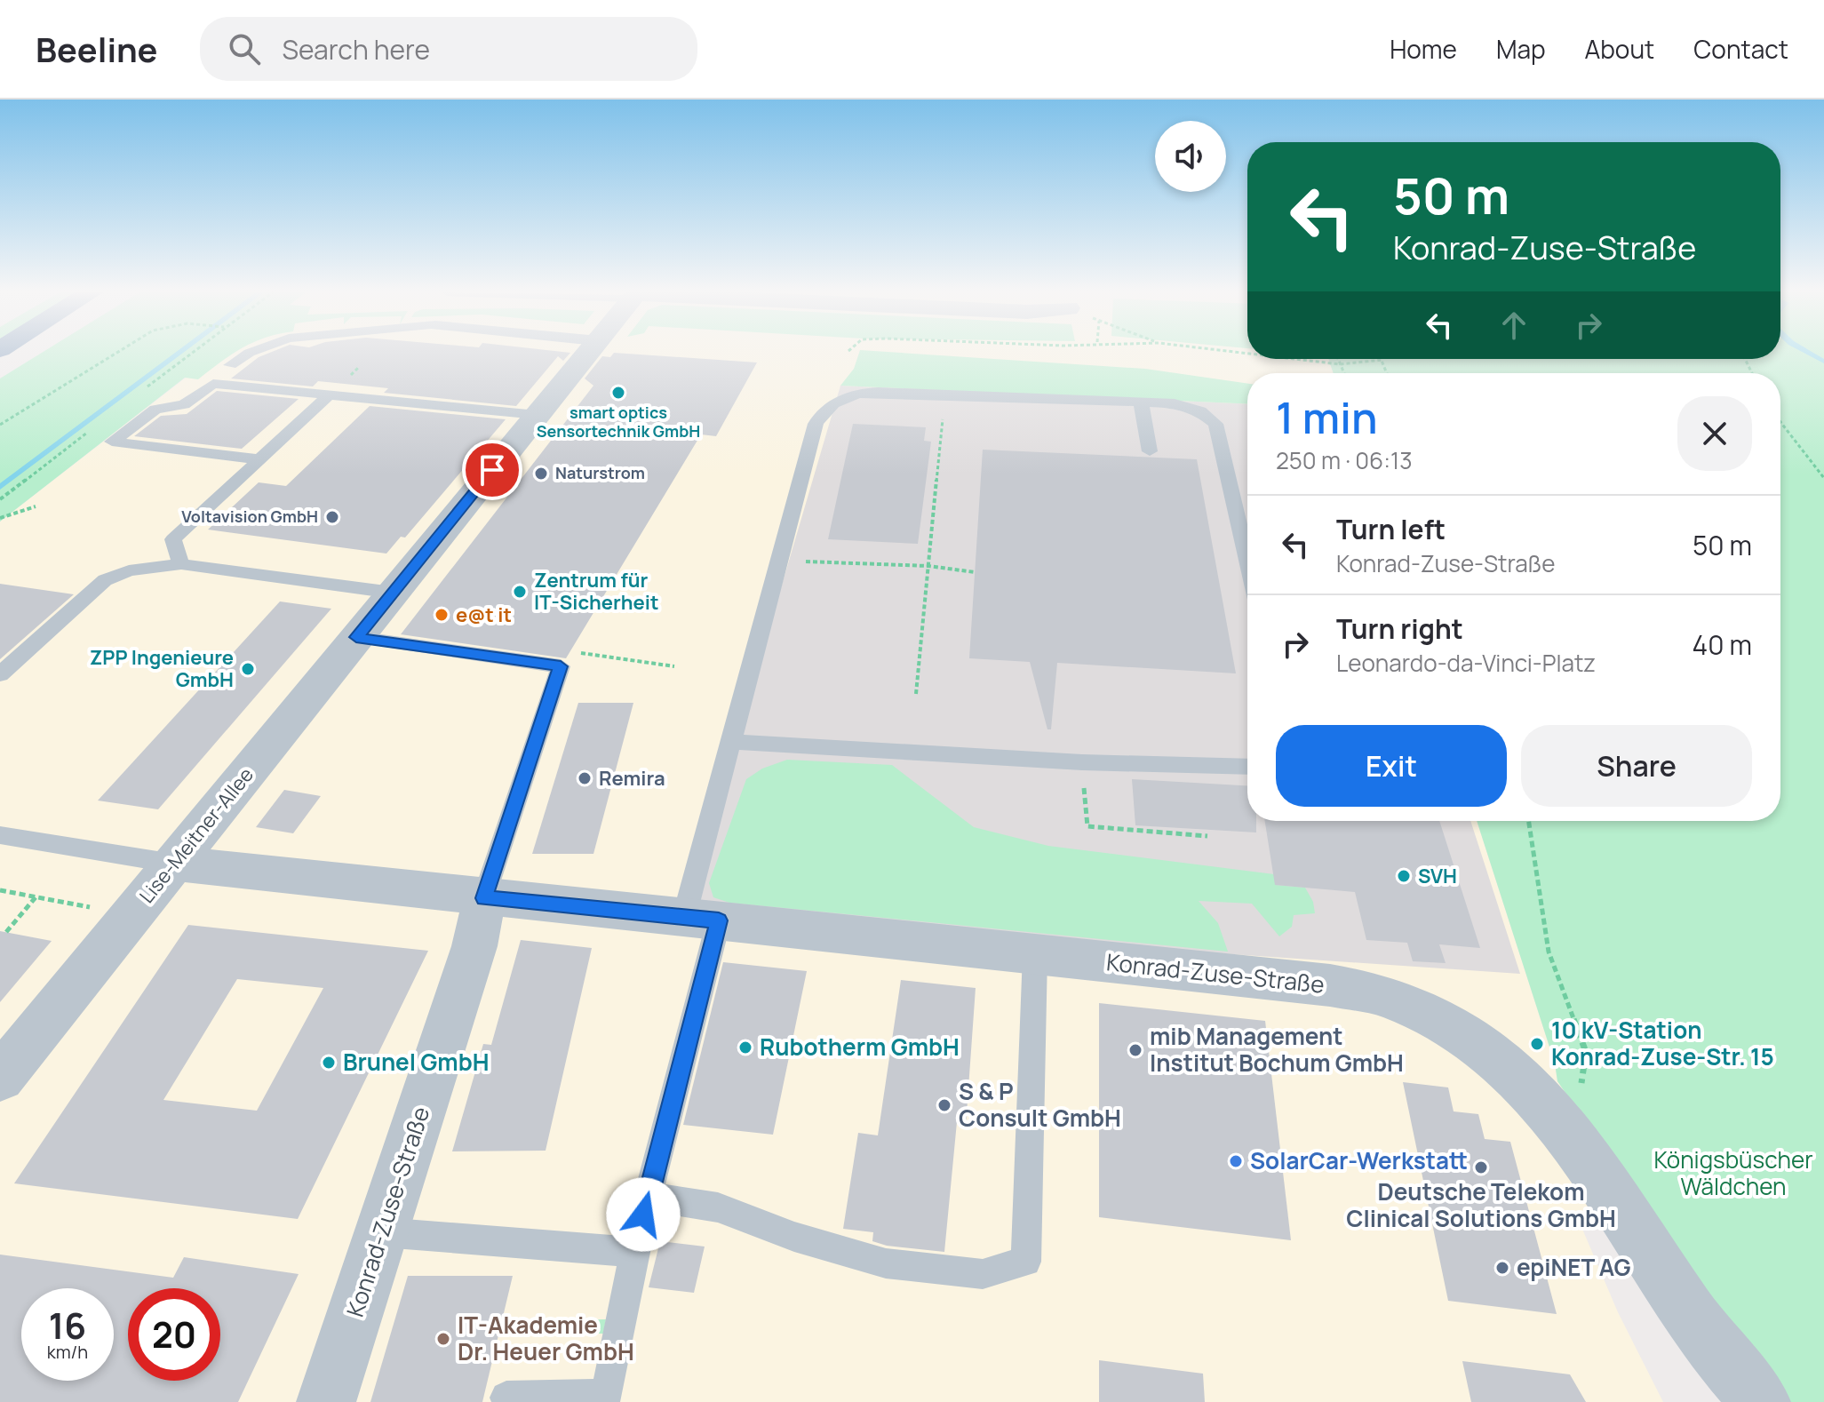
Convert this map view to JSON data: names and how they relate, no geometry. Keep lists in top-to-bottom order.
{
  "streets": {
    "street": ["Lise-Meitner-Allee", "Konrad-Zuse-Straße"]
  },
  "crossings": [
    ["Lise-Meitner-Allee", "Konrad-Zuse-Straße"]
  ],
  "parks": ["Königsbüscher Wäldchen"],
  "places": [
    "smart optics Sensortechnik GmbH",
    "Naturstrom",
    "Voltavision GmbH",
    "Zentrum für IT-Sicherheit",
    "e@t it",
    "ZPP Ingenieure GmbH",
    "Remira",
    "SVH",
    "10 kV-Station Konrad-Zuse-Str. 15",
    "Rubotherm GmbH",
    "mib Management Institut Bochum GmbH",
    "Brunel GmbH",
    "S & P Consult GmbH",
    "SolarCar-Werkstatt",
    "Deutsche Telekom Clinical Solutions GmbH",
    "epiNET AG",
    "IT-Akademie Dr. Heuer GmbH"
  ],
  "page": {
    "header": "Beeline",
    "search": "Search here",
    "nav": [
      "Home",
      "Map",
      "About",
      "Contact"
    ],
    "turn": ["50 m", "Konrad-Zuse-Straße"],
    "heading": ["1 min", "250 m · 06:13"],
    "list": [
      {
        "name": "Turn left",
        "note": "Konrad-Zuse-Straße",
        "value": "50 m"
      },
      {
        "name": "Turn right",
        "note": "Leonardo-da-Vinci-Platz",
        "value": "40 m"
      }
    ],
    "buttons": ["Exit", "Share"],
    "speed": "16 km/h",
    "limit": "20"
  }
}
